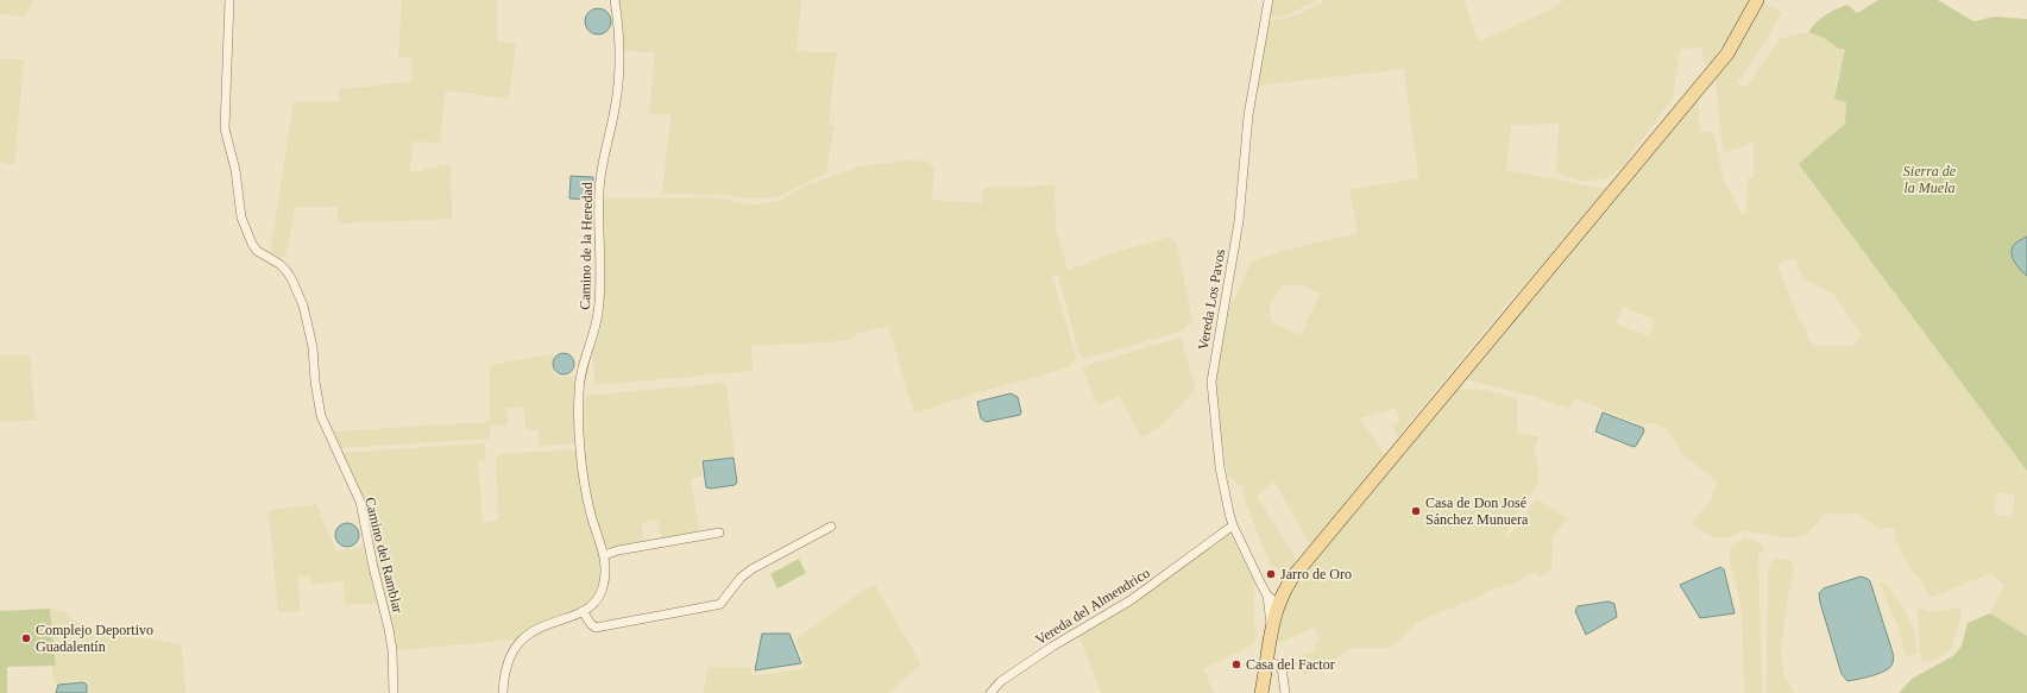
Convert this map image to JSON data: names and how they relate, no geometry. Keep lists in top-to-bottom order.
{
  "streets": {
    "street": [
      "Camino de la Heredad",
      "Vereda Los Pavos",
      "Camino del Ramblar",
      "Vereda del Almendrico"
    ]
  },
  "crossings": [
    ["Vereda Los Pavos", "Vereda del Almendrico"]
  ],
  "parks": ["Sierra de la Muela"],
  "places": [
    "Casa de Don José Sánchez Munuera",
    "Jarro de Oro",
    "Complejo Deportivo Guadalentín",
    "Casa del Factor"
  ]
}
